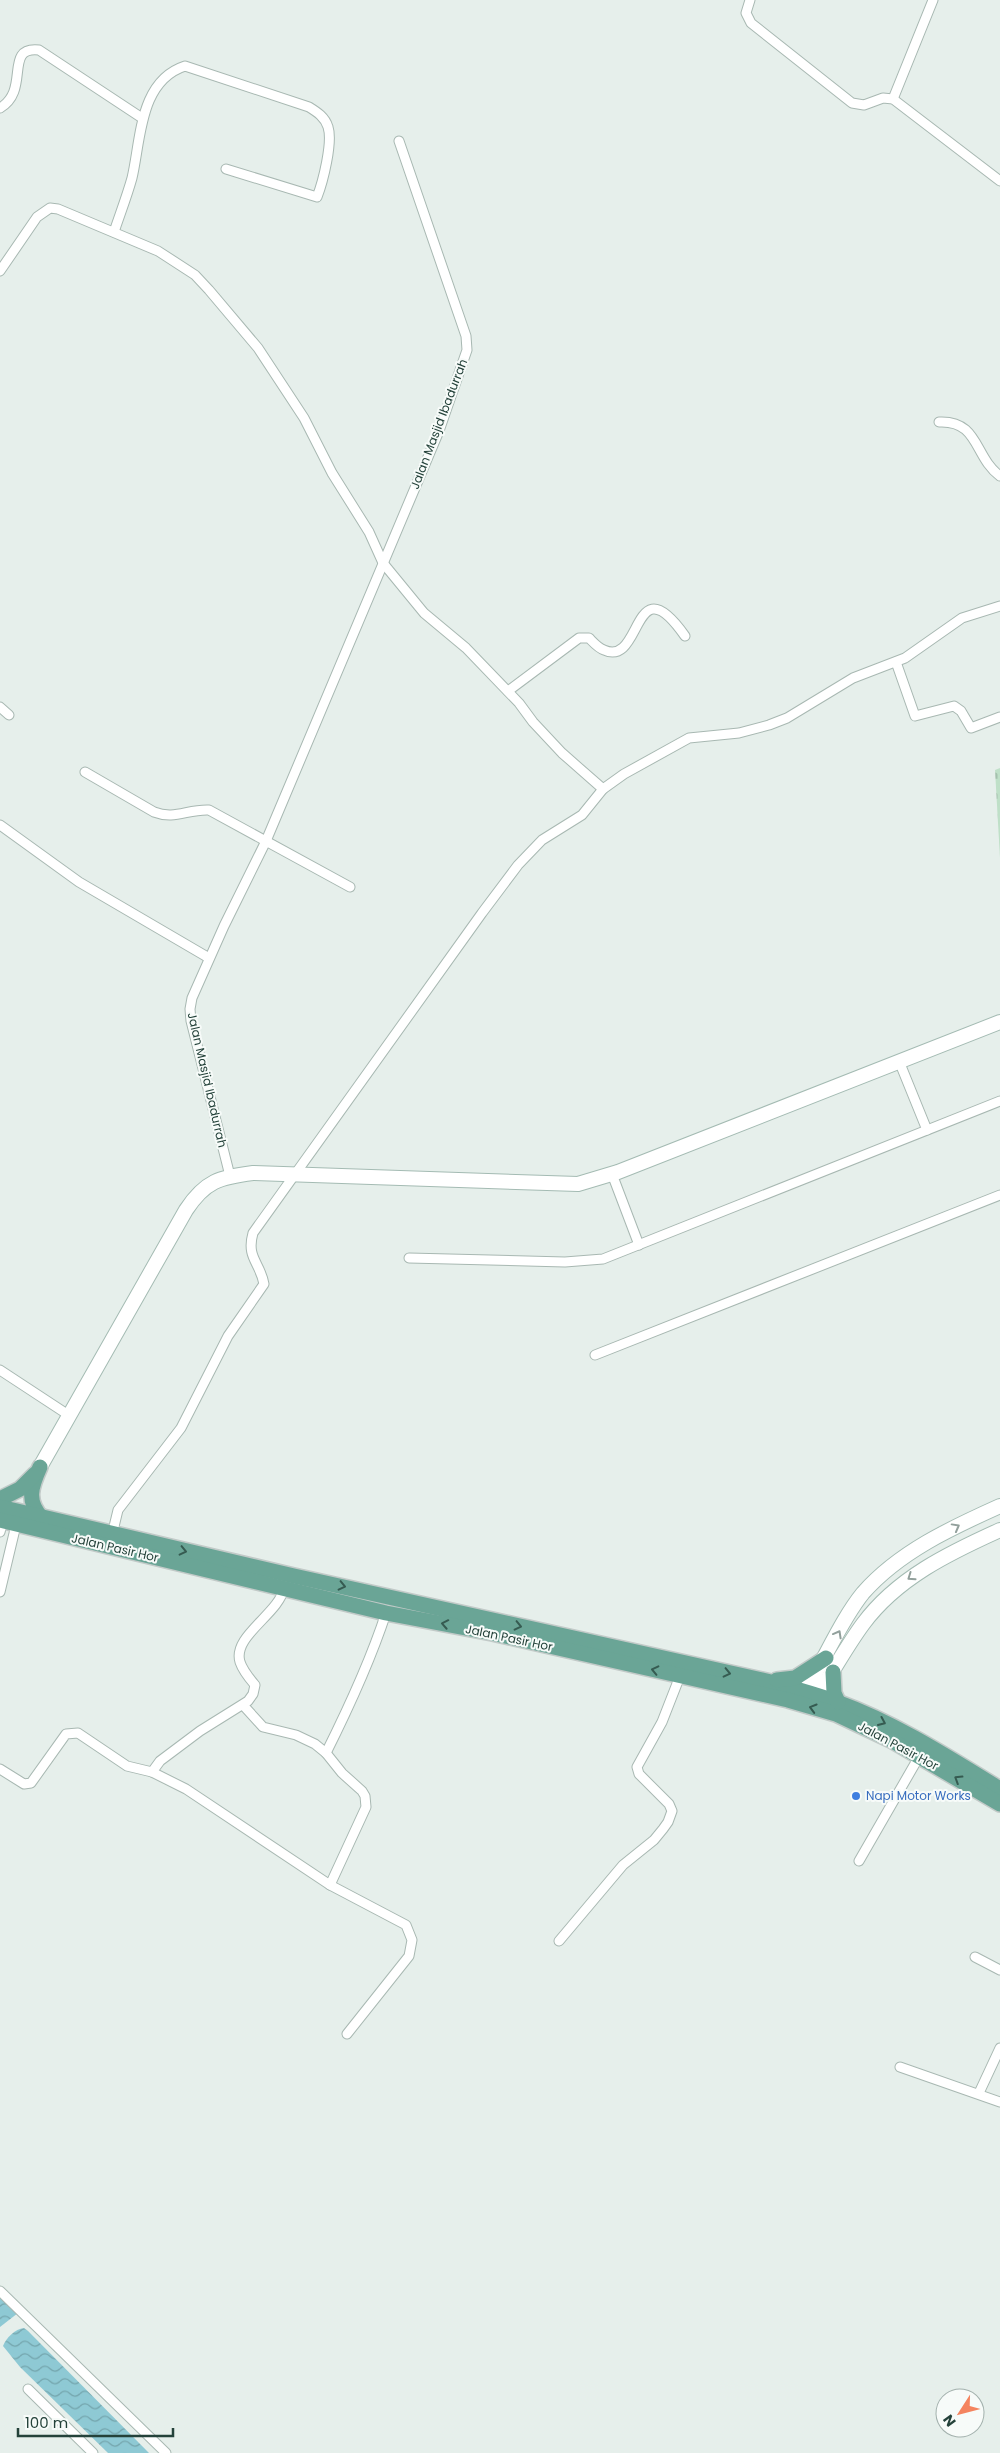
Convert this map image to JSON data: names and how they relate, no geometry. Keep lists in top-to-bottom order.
{
  "streets": {
    "main road": ["Jalan Pasir Hor"],
    "street": ["Jalan Masjid Ibadurrah"]
  },
  "places": ["Napi Motor Works"],
  "scale_bar": "100 m",
  "north": "bottom left"
}
